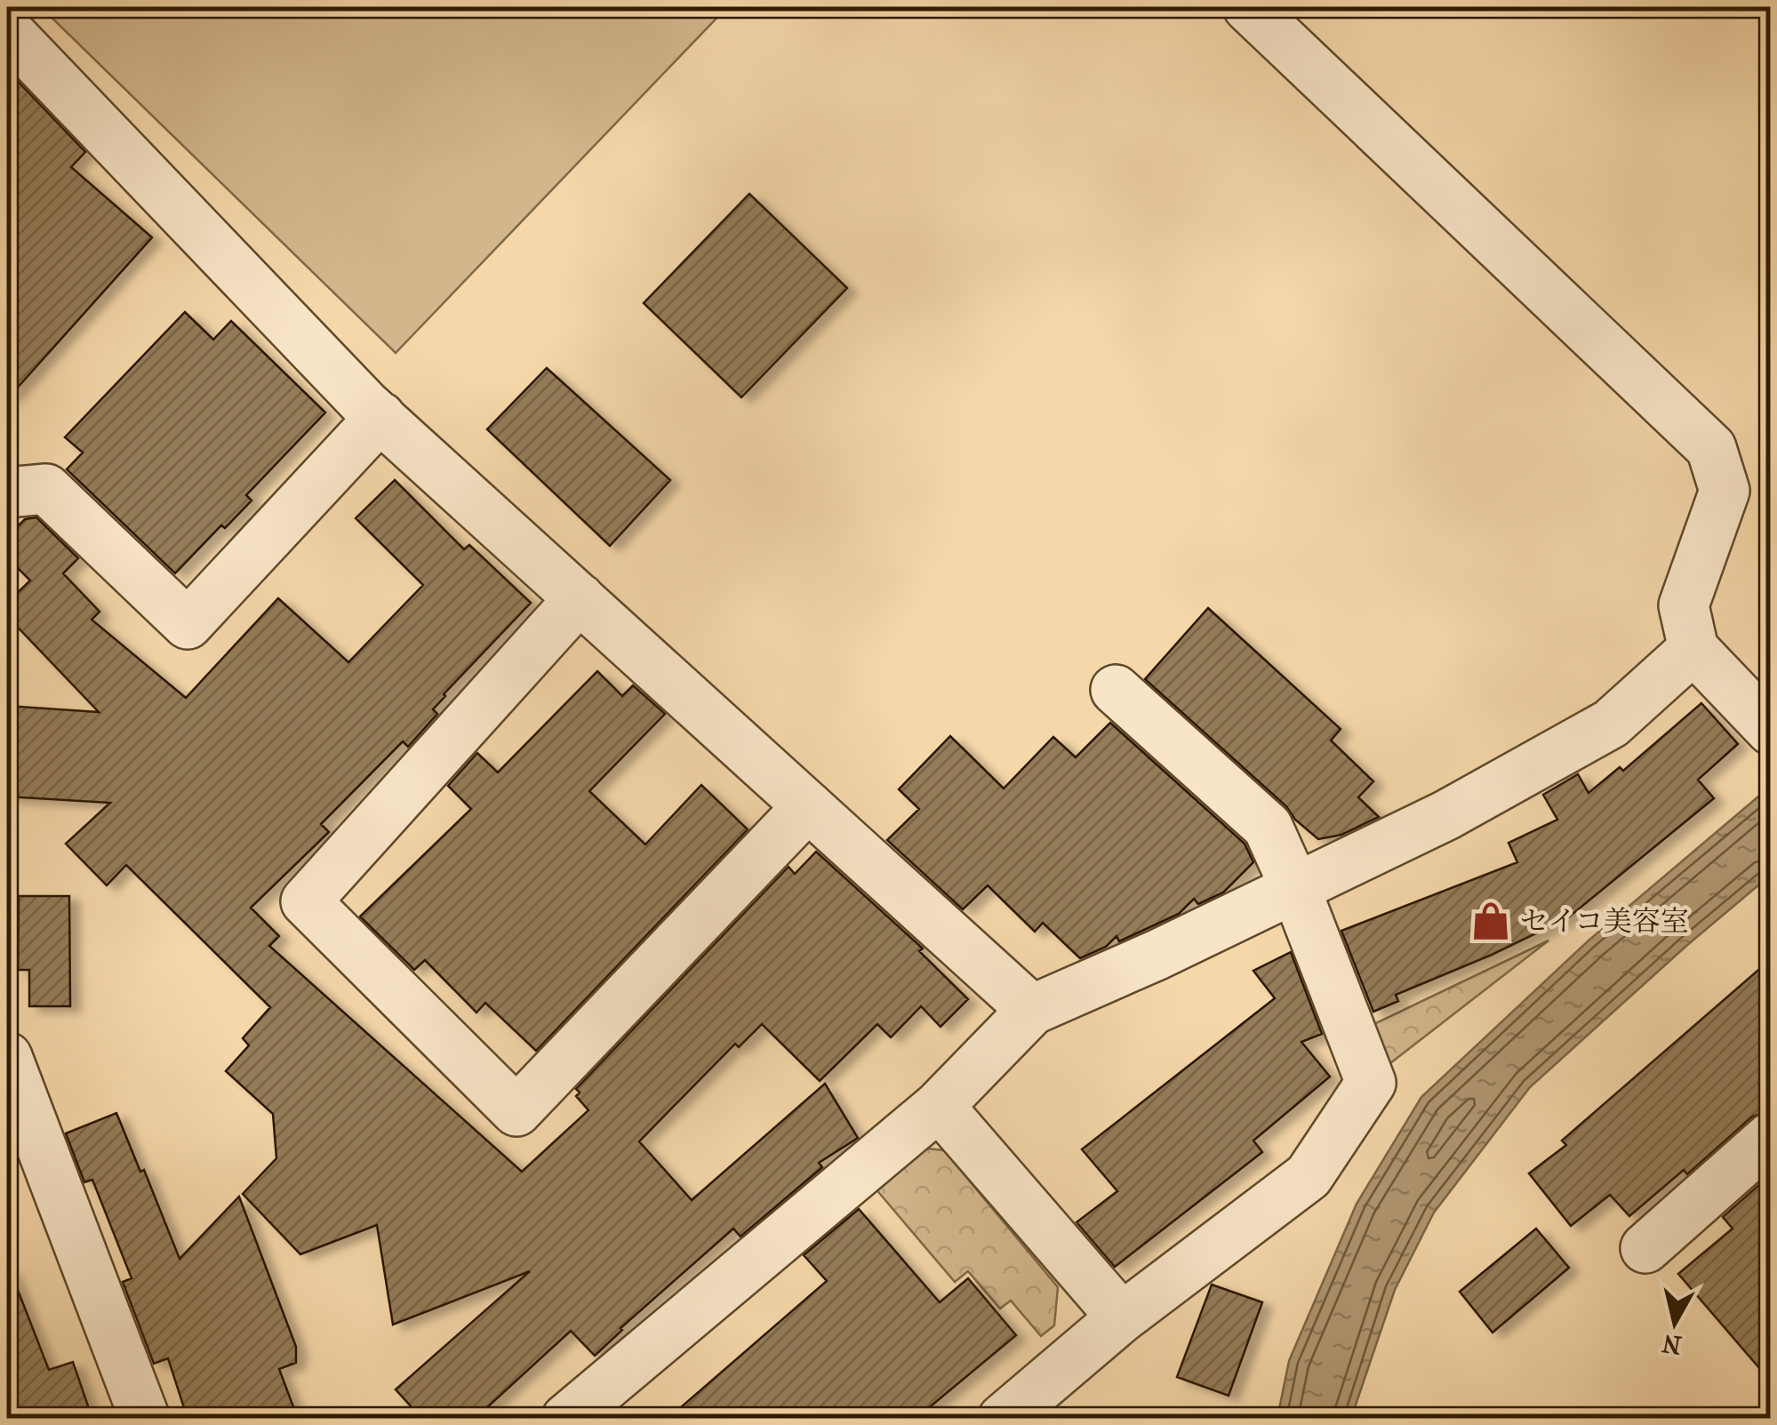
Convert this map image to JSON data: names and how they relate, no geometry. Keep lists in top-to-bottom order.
{
  "places": {
    "shop": ["セイコ美容室"]
  },
  "north": "bottom"
}
